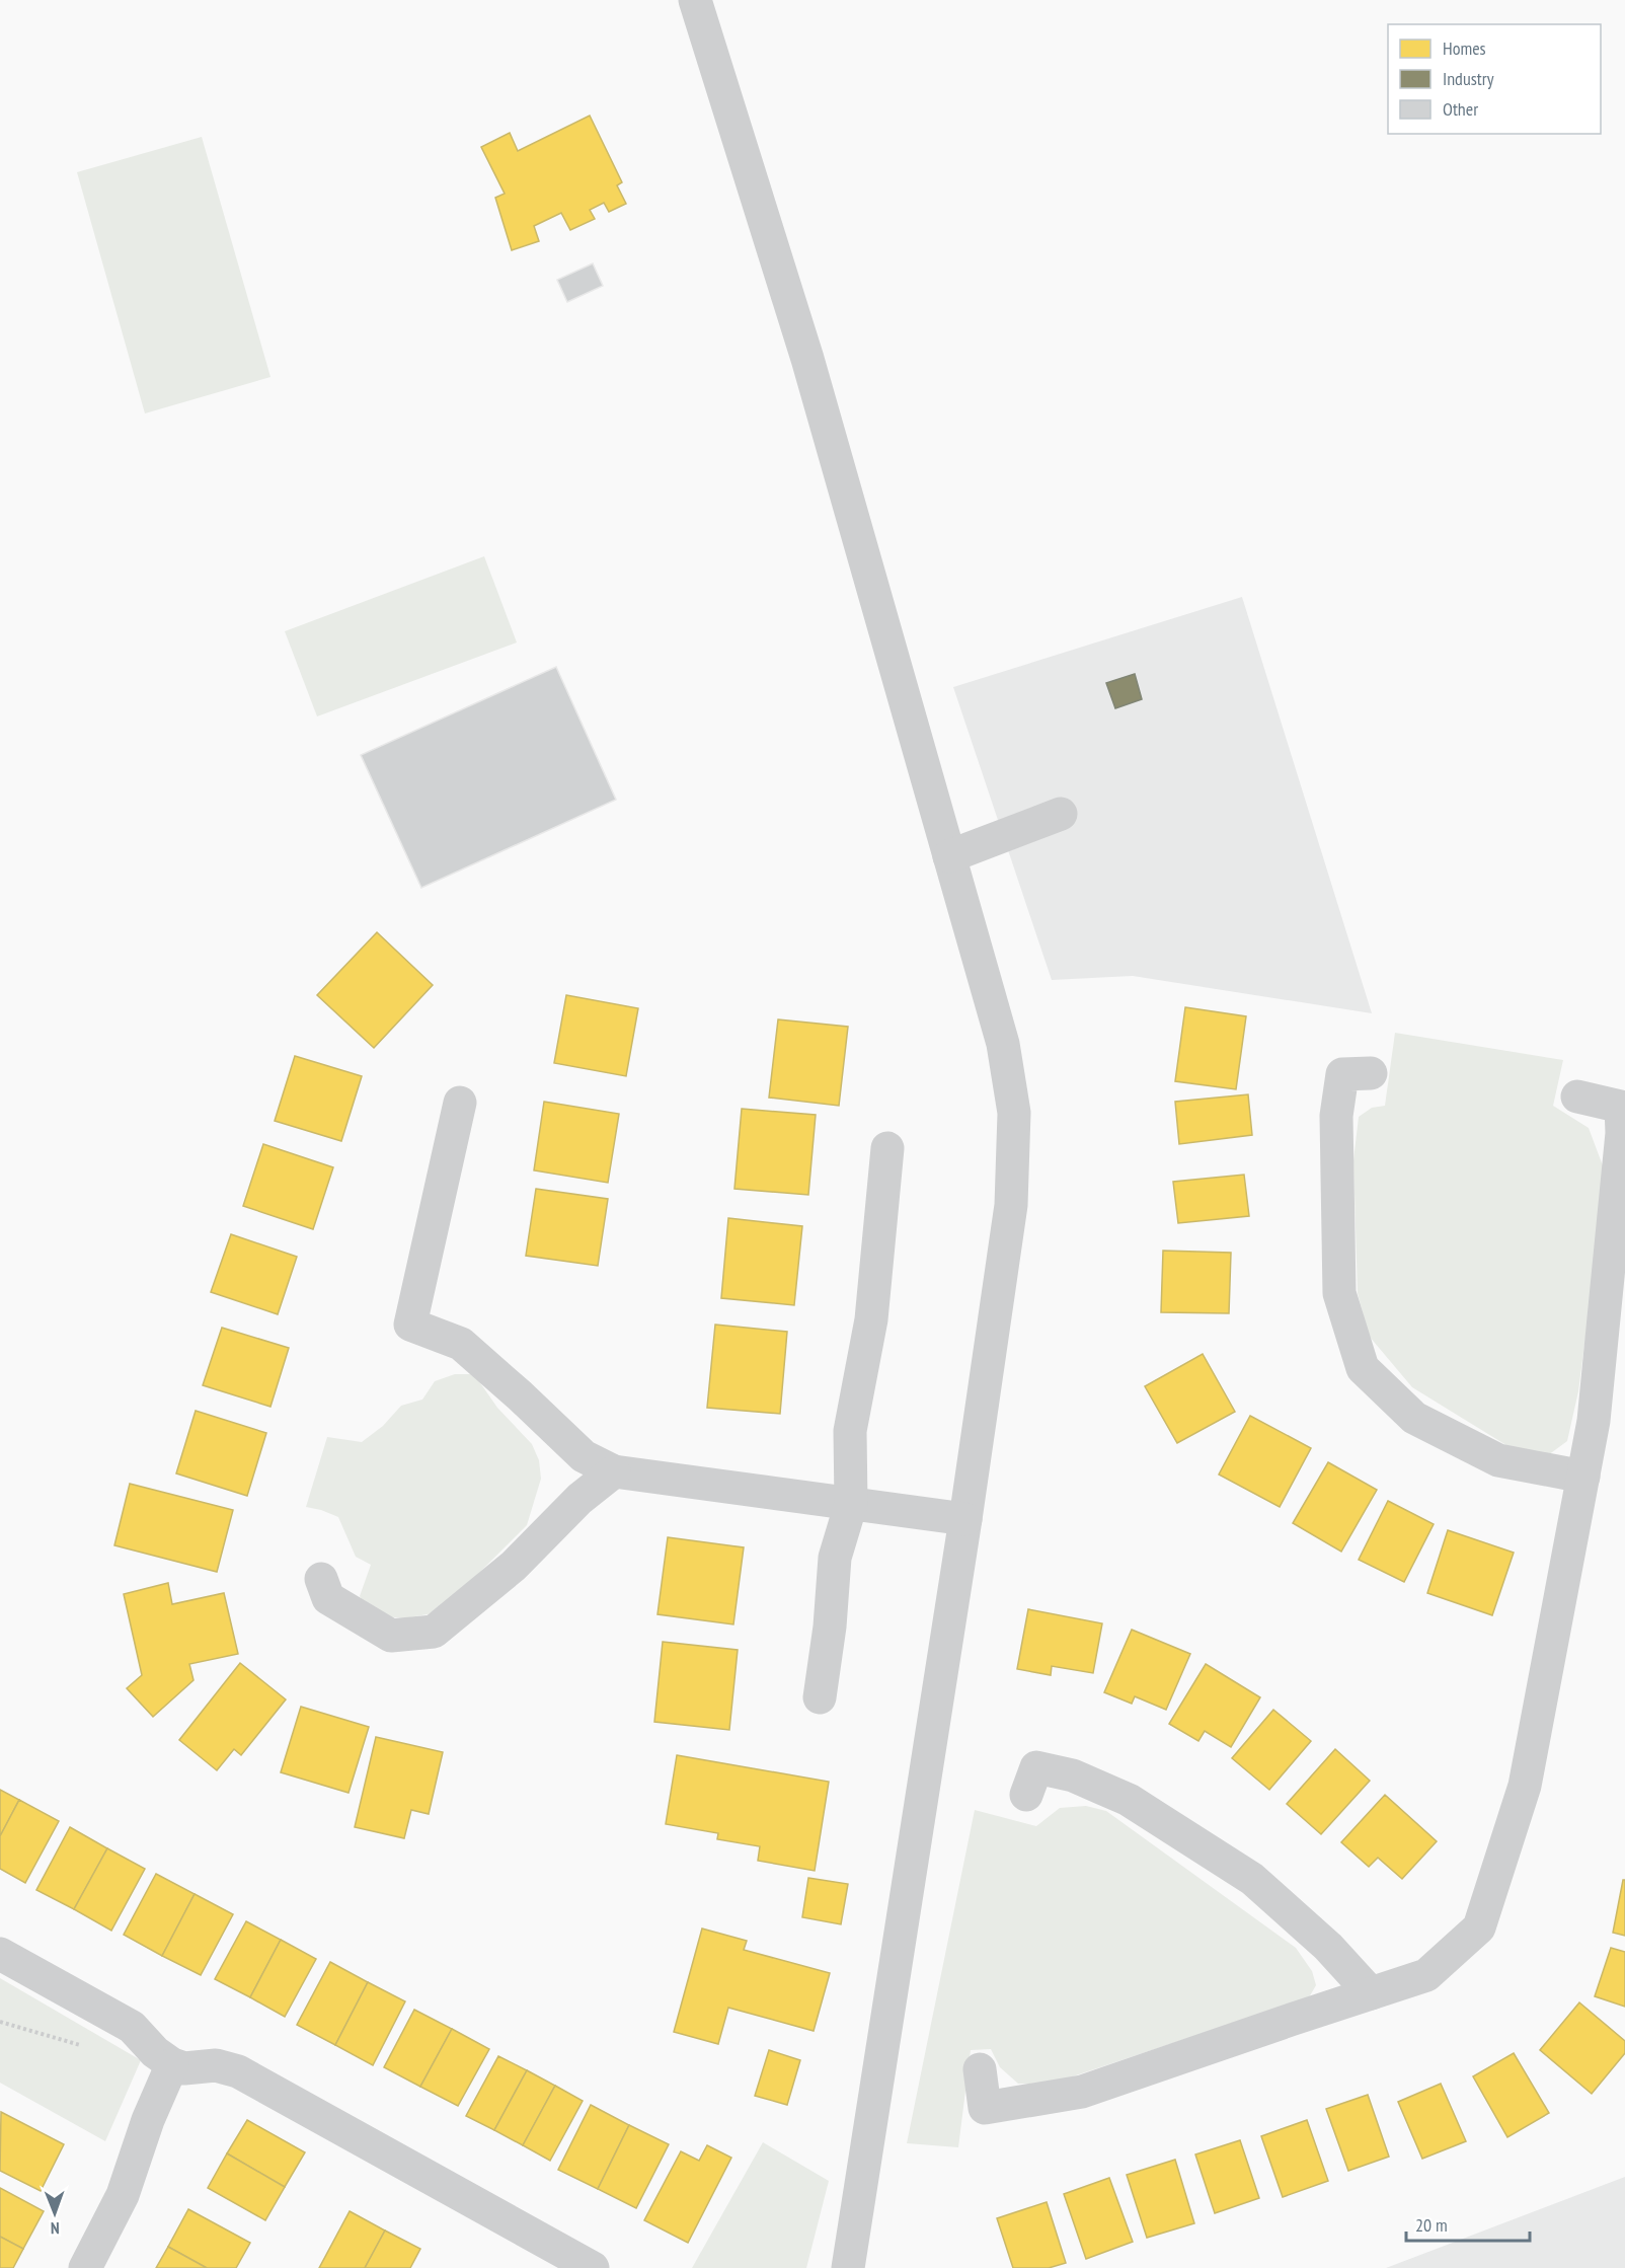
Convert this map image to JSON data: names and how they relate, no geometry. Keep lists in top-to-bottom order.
{
  "legend": ["Homes", "Industry", "Other"],
  "scale_bar": "20 m",
  "north": "bottom"
}
